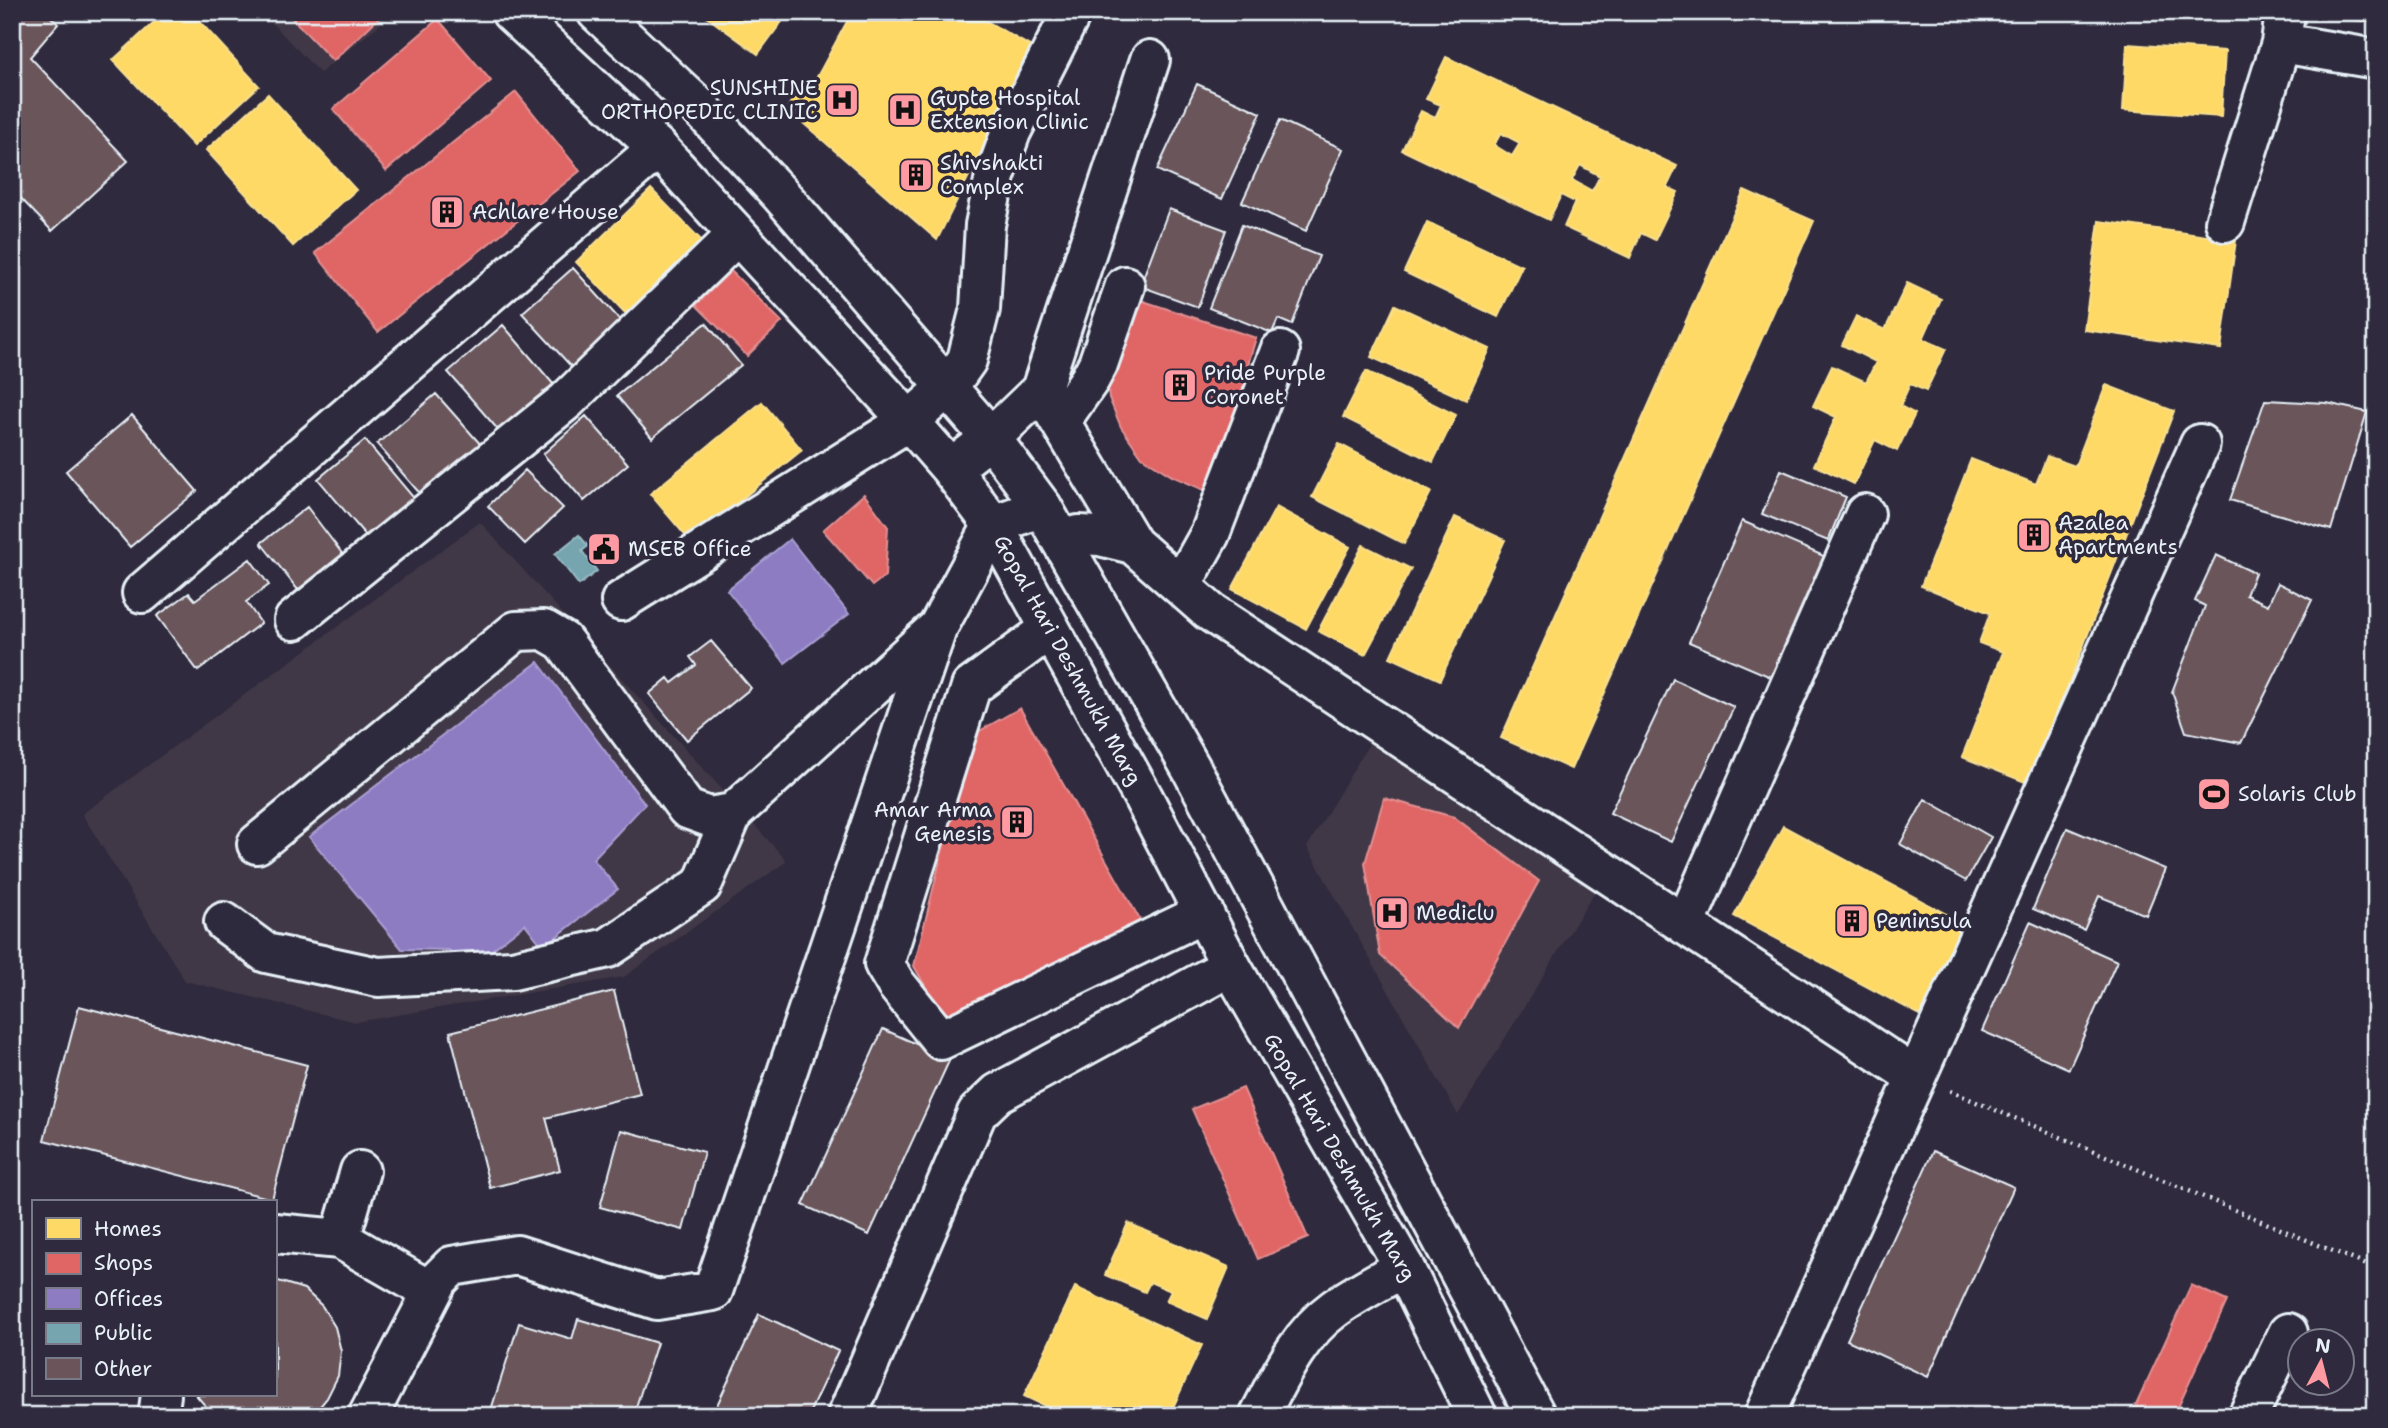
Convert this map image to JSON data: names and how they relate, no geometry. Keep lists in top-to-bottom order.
{
  "streets": {
    "street": ["Gopal Hari Deshmukh Marg"]
  },
  "places": {
    "hospital": ["SUNSHINE ORTHOPEDIC CLINIC", "Gupte Hospital Extension Clinic", "Mediclu"],
    "building": [
      "Shivshakti Complex",
      "Achlare House",
      "Pride Purple Coronet",
      "Azalea Apartments",
      "Amar Arma Genesis",
      "Peninsula"
    ],
    "public building": ["MSEB Office"],
    "sports": ["Solaris Club"]
  },
  "legend": [
    "Homes",
    "Shops",
    "Offices",
    "Public",
    "Other"
  ],
  "north": "top"
}
